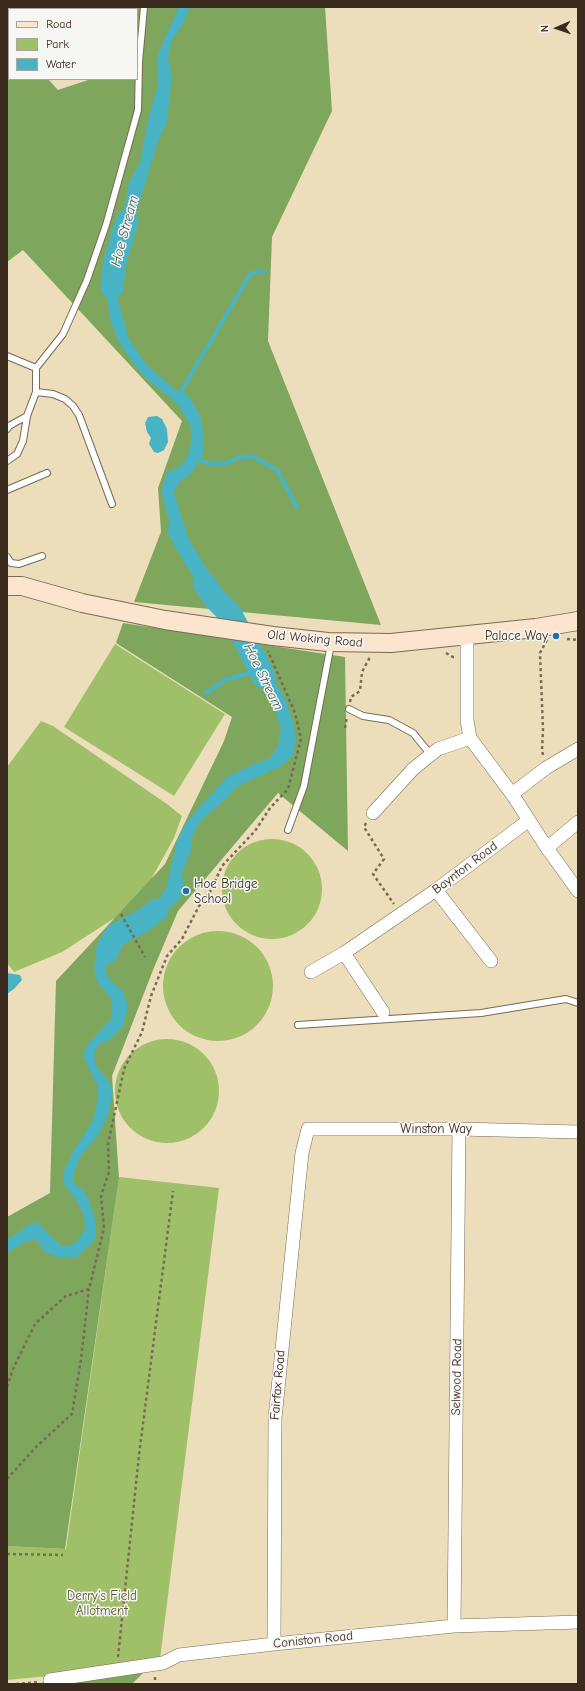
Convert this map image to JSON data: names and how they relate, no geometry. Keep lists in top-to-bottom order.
{
  "streets": {
    "main road": ["Old Woking Road"],
    "street": [
      "Baynton Road",
      "Winston Way",
      "Selwood Road",
      "Fairfax Road",
      "Coniston Road"
    ]
  },
  "crossings": [
    ["Winston Way", "Selwood Road"],
    ["Winston Way", "Fairfax Road"],
    ["Selwood Road", "Coniston Road"],
    ["Fairfax Road", "Coniston Road"]
  ],
  "water": ["Hoe Stream"],
  "parks": ["Derry's Field Allotment"],
  "places": ["Palace Way", "Hoe Bridge School"],
  "legend": ["Road", "Park", "Water"],
  "north": "left"
}
